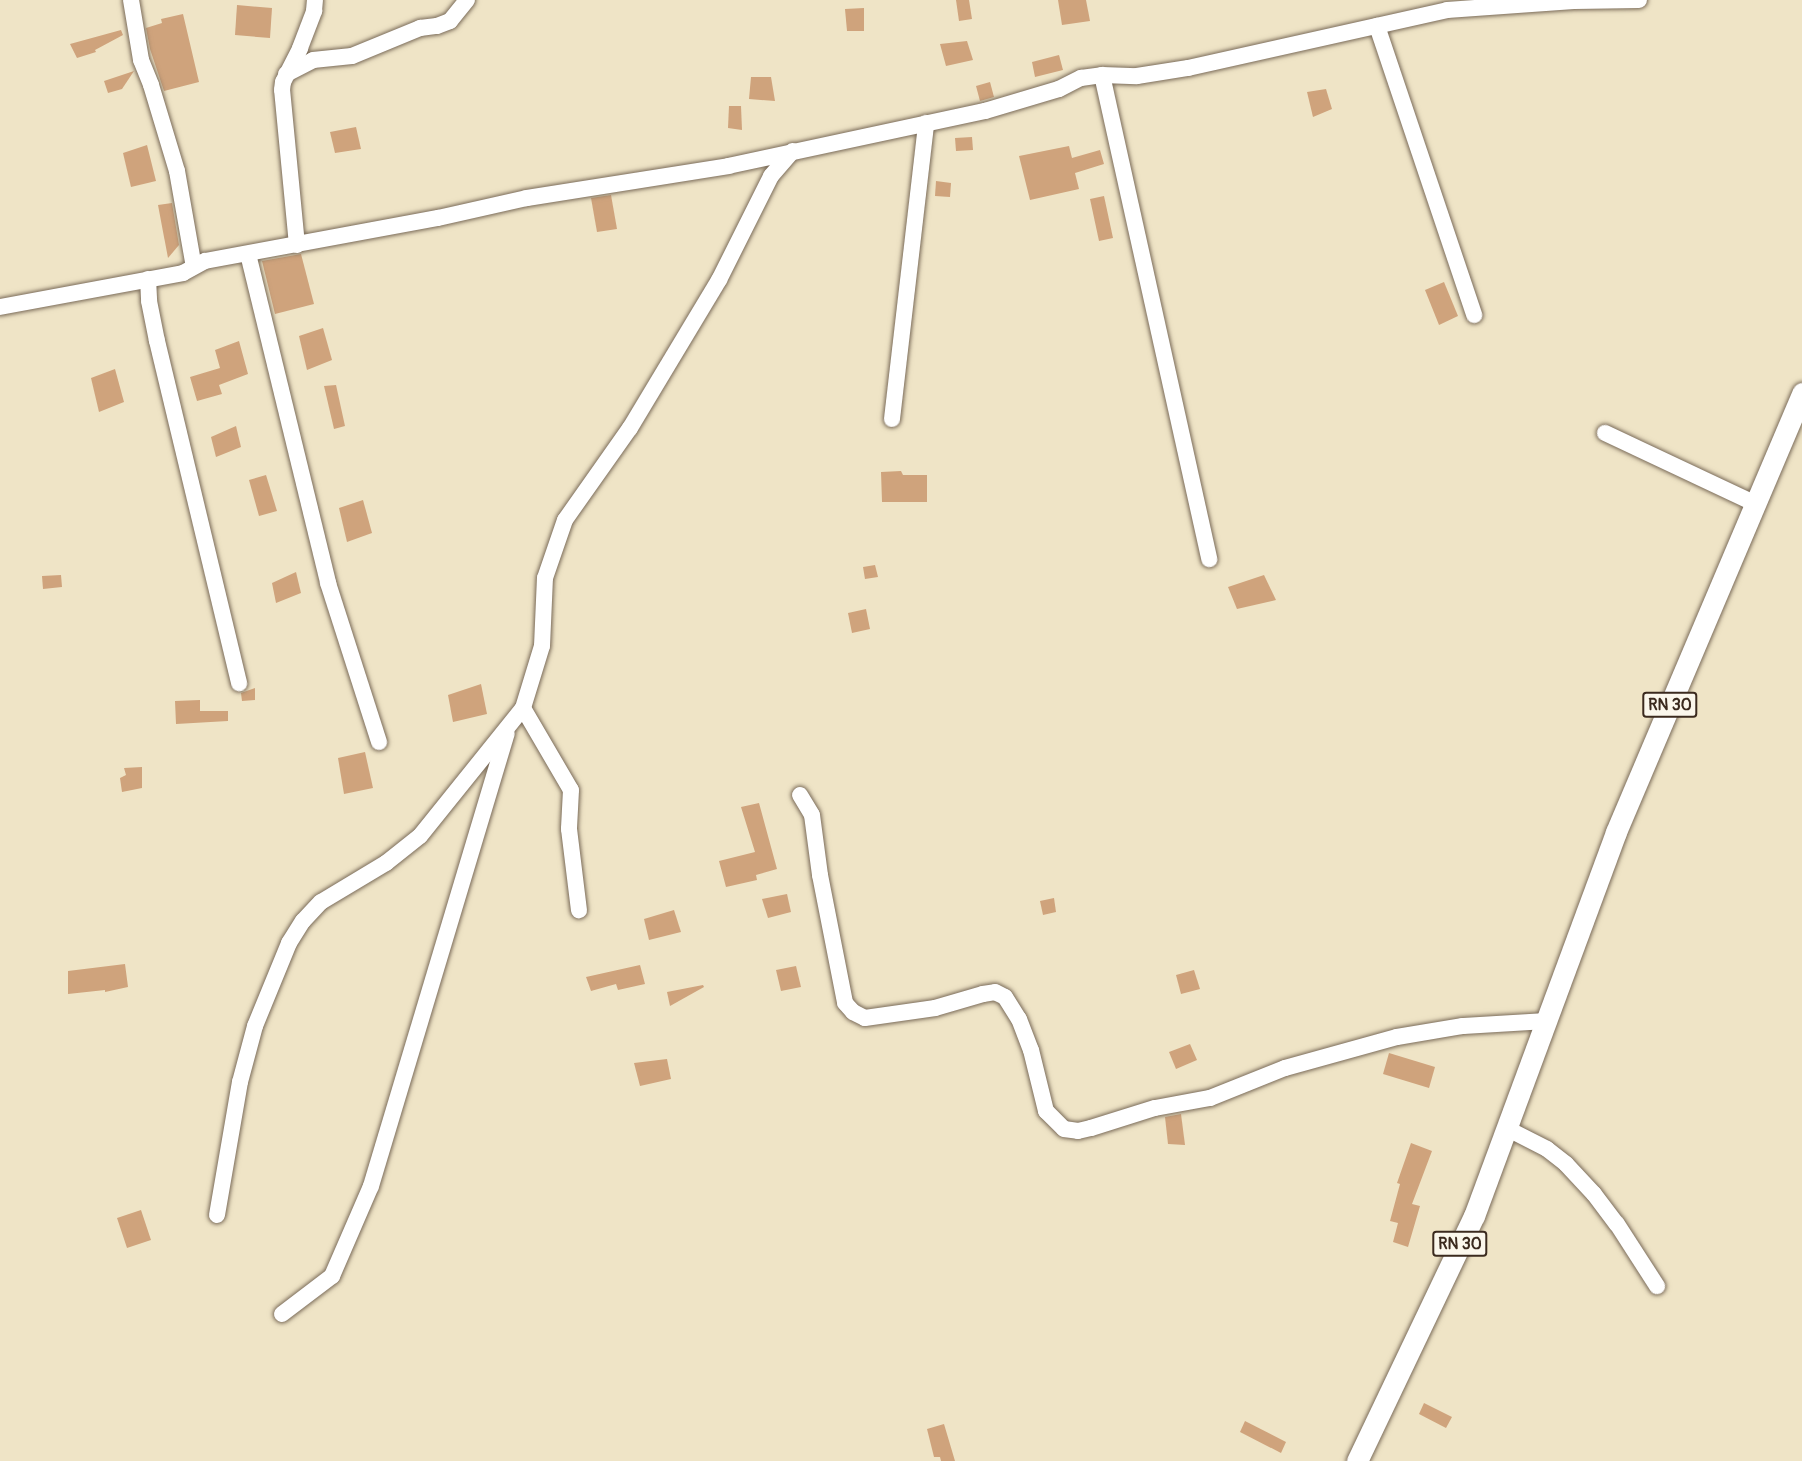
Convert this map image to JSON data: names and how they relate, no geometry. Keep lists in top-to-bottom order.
{
  "streets": {
    "main road": ["RN 30"]
  }
}
